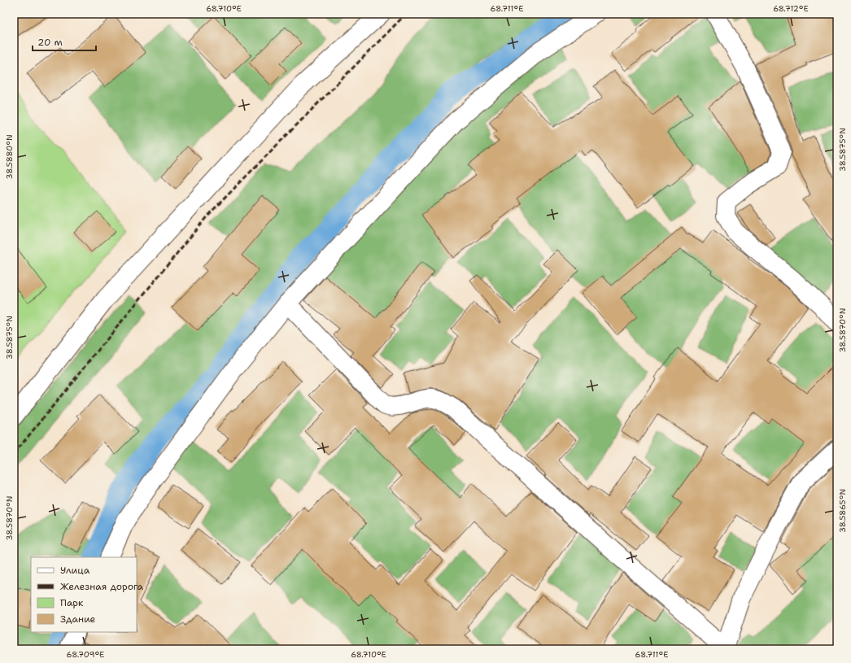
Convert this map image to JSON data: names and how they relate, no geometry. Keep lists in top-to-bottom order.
{
  "legend": [
    "Улица",
    "Железная дорога",
    "Парк",
    "Здание"
  ],
  "scale_bar": "20 m",
  "coordinates": [
    "68.710°E",
    "68.711°E",
    "68.712°E",
    "38.5875°N",
    "38.5880°N",
    "38.5870°N",
    "38.5865°N",
    "68.709°E"
  ]
}
